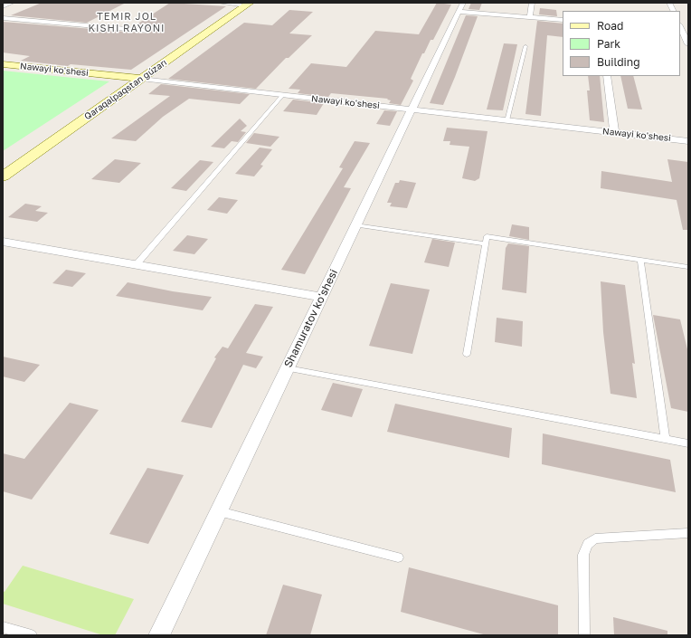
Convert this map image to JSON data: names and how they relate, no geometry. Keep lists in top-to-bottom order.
{
  "streets": {
    "street": ["Nawayi ko'shesi", "Qaraqalpaqstan gúzarı", "Shamuratov ko'shesi"]
  },
  "crossings": [
    ["Nawayi ko'shesi", "Qaraqalpaqstan gúzarı"],
    ["Nawayi ko'shesi", "Shamuratov ko'shesi"]
  ],
  "districts": ["TEMIR JOL KISHI RAYONI"],
  "legend": ["Road", "Park", "Building"]
}
